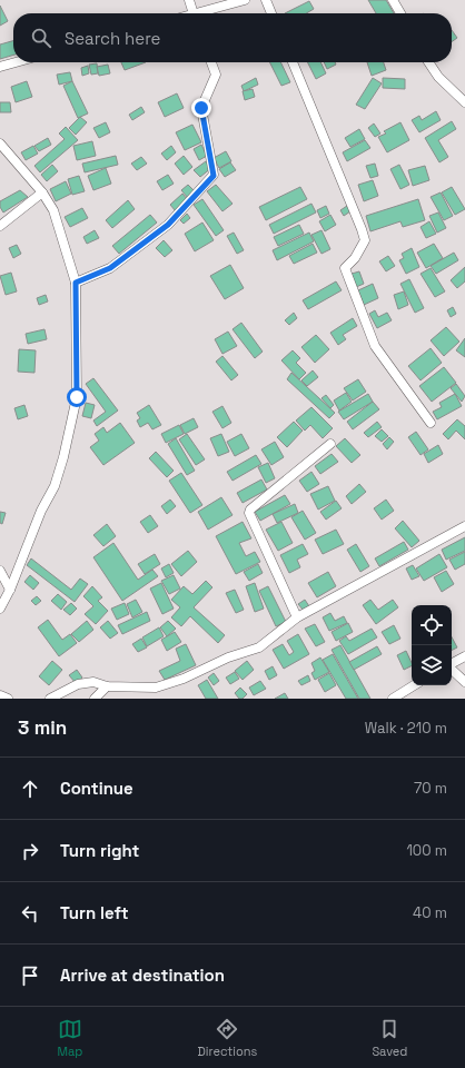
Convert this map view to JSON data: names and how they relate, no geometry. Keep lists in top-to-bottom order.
{
  "page": {
    "search": "Search here",
    "heading": ["3 min", "Walk · 210 m"],
    "list": [
      ["Continue", "70 m"],
      ["Turn right", "100 m"],
      ["Turn left", "40 m"],
      "Arrive at destination"
    ],
    "nav": ["Map", "Directions", "Saved"]
  }
}
